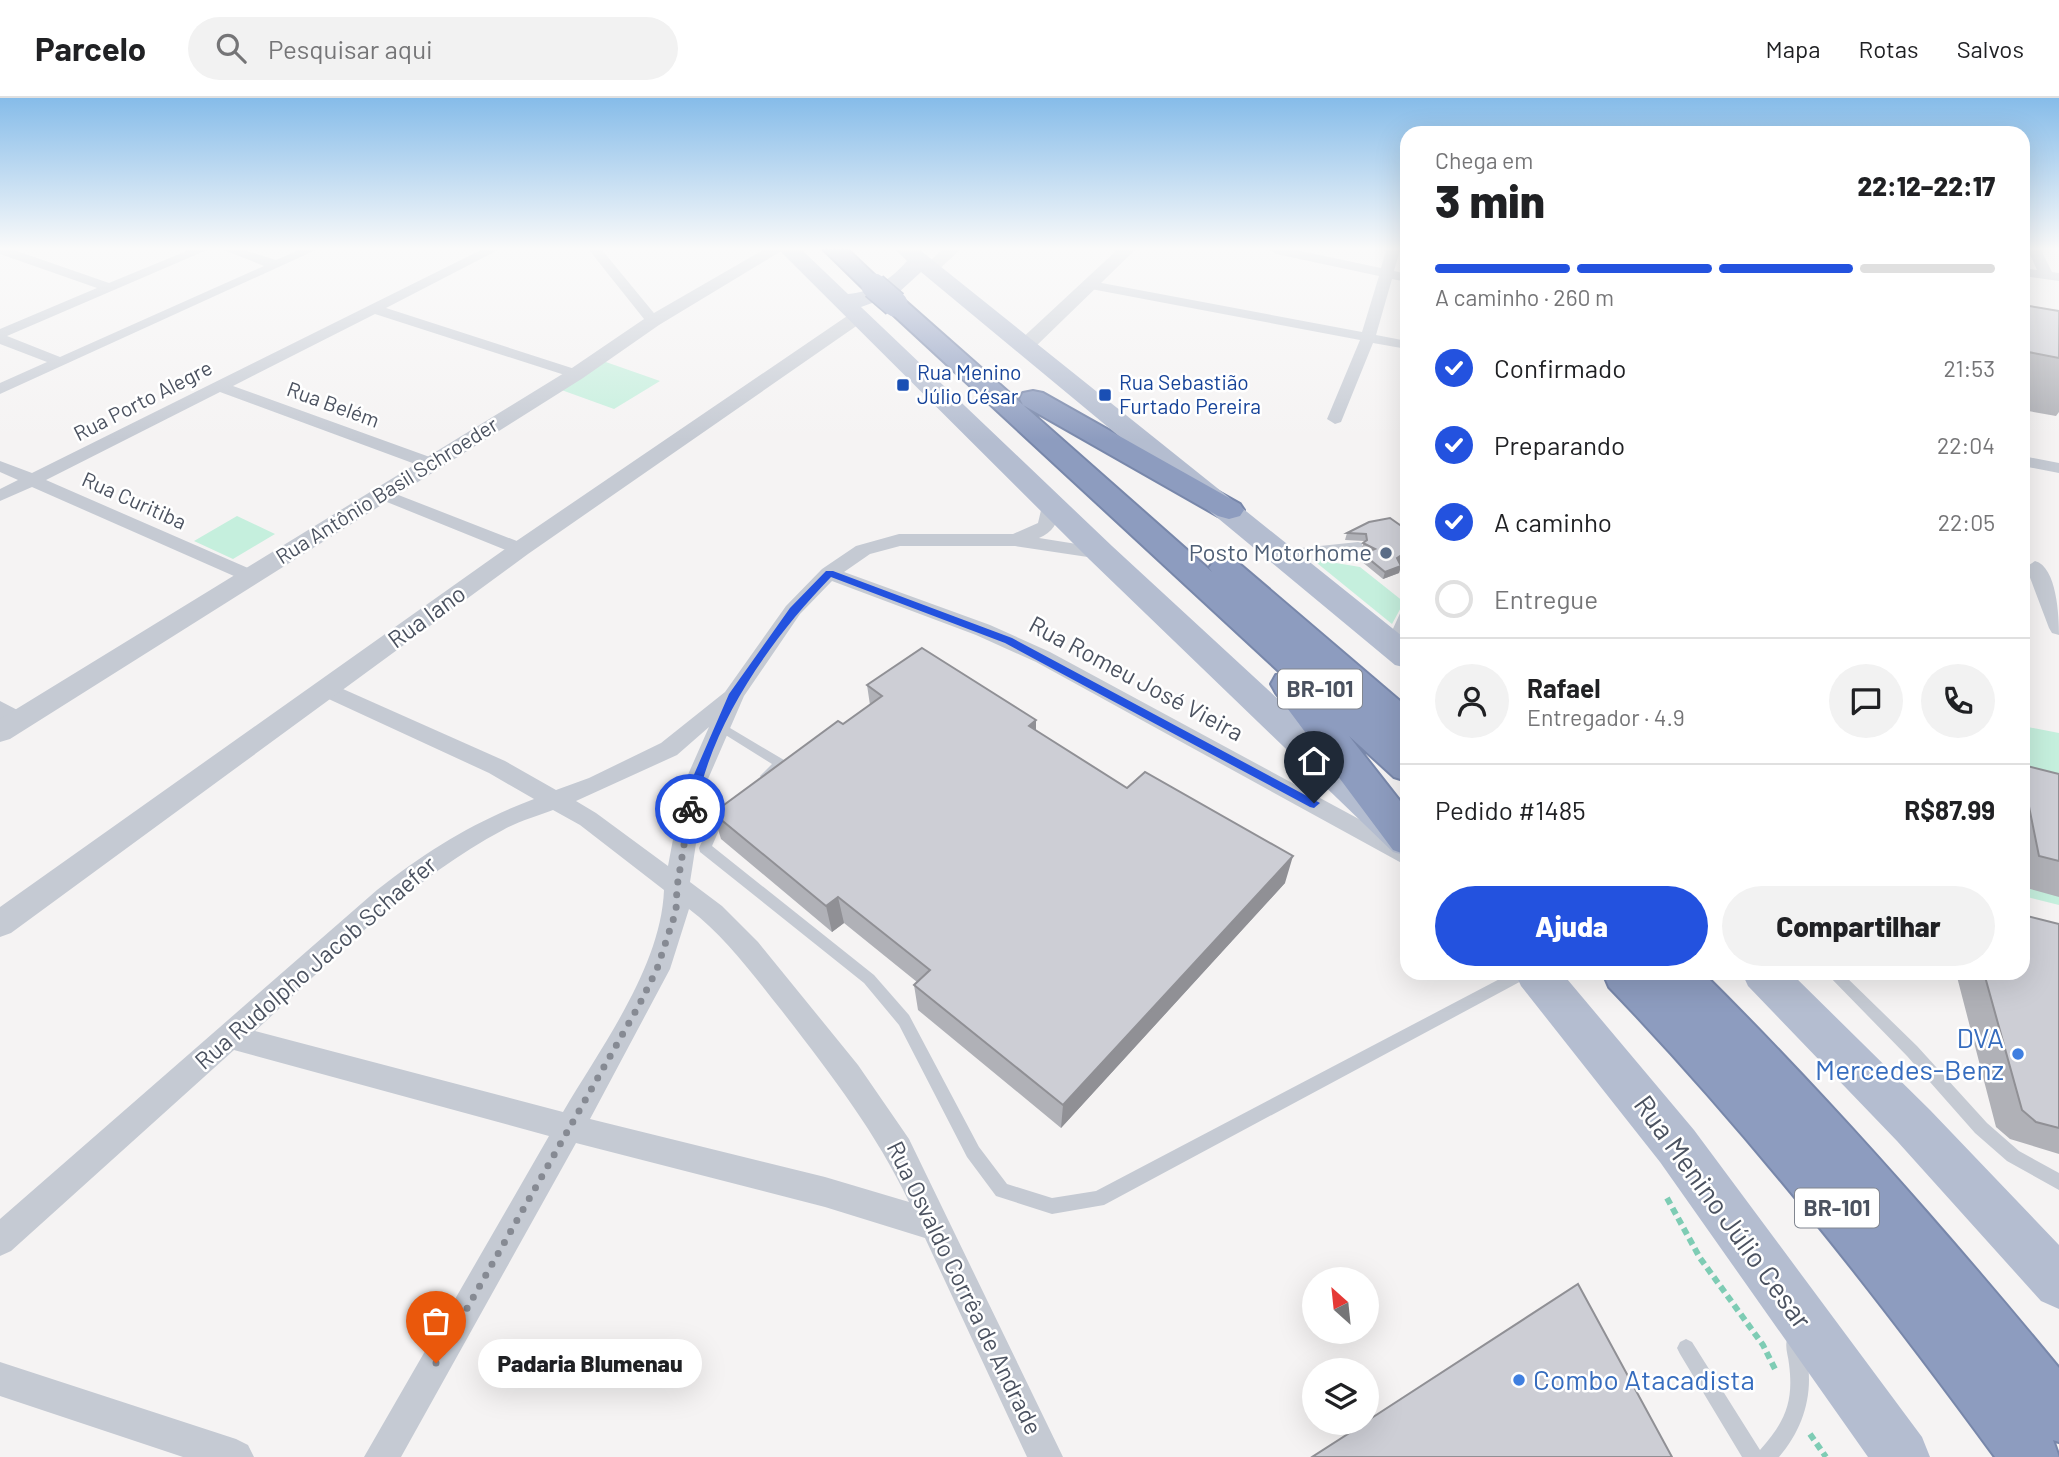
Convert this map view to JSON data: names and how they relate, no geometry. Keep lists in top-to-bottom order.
{
  "streets": {
    "highway": ["BR-101"],
    "main road": ["Rua Menino Júlio Cesar"],
    "street": [
      "Rua Porto Alegre",
      "Rua Belém",
      "Rua Antônio Basil Schroeder",
      "Rua Curitiba",
      "Rua Iano",
      "Rua Romeu José Vieira",
      "Rua Rudolpho Jacob Schaefer",
      "Rua Osvaldo Corrêa de Andrade"
    ]
  },
  "crossings": [
    ["Rua Porto Alegre", "Rua Belém"],
    ["Rua Porto Alegre", "Rua Curitiba"],
    ["Rua Belém", "Rua Antônio Basil Schroeder"],
    ["Rua Antônio Basil Schroeder", "Rua Curitiba"],
    ["Rua Iano", "Rua Osvaldo Corrêa de Andrade"],
    ["Rua Rudolpho Jacob Schaefer", "Rua Osvaldo Corrêa de Andrade"]
  ],
  "places": {
    "transit": ["Rua Menino Júlio César", "Rua Sebastião Furtado Pereira"],
    "other": [
      "Posto Motorhome",
      "DVA Mercedes-Benz",
      "Padaria Blumenau",
      "Combo Atacadista"
    ]
  },
  "north": "top left",
  "page": {
    "header": "Parcelo",
    "search": "Pesquisar aqui",
    "nav": ["Mapa", "Rotas", "Salvos"],
    "heading": ["3 min", "Chega em", "22:12–22:17"],
    "panel": [
      "Rafael",
      "Entregador · 4.9",
      "Pedido #1485",
      "R$87.99"
    ],
    "bar": "A caminho · 260 m",
    "list": [
      ["Confirmado", "21:53"],
      ["Preparando", "22:04"],
      ["A caminho", "22:05"],
      "Entregue"
    ],
    "buttons": ["Ajuda", "Compartilhar"],
    "bubble": "Padaria Blumenau"
  }
}
